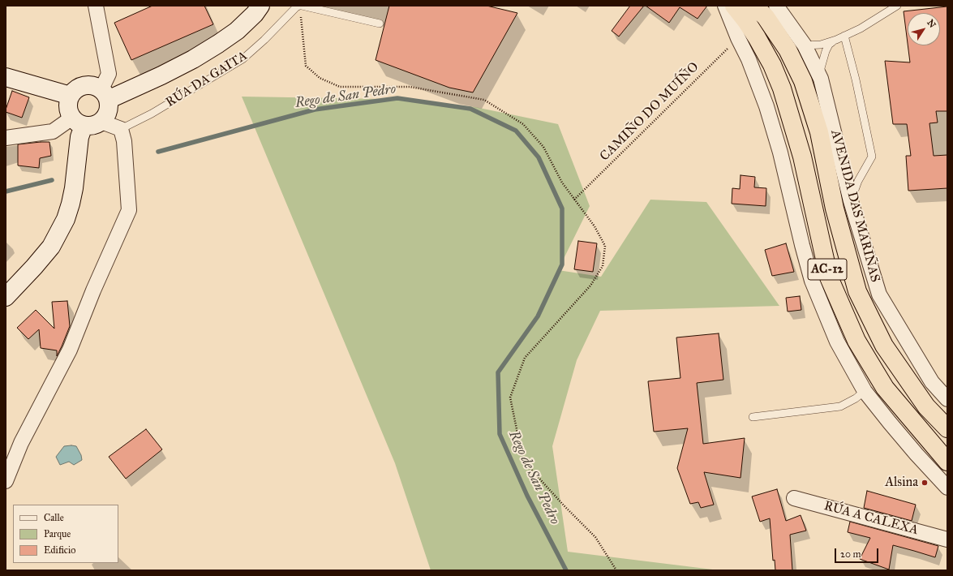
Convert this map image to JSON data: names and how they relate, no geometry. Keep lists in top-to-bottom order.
{
  "streets": {
    "highway": ["AVENIDA DAS MARIÑAS", "AC-12"],
    "street": ["RÚA DA GAITA", "RÚA A CALEXA"],
    "path": ["CAMIÑO DO MUÍÑO"]
  },
  "water": ["Rego de San Pedro"],
  "places": ["Alsina"],
  "legend": ["Calle", "Parque", "Edificio"],
  "scale_bar": "20 m",
  "north": "top right"
}
